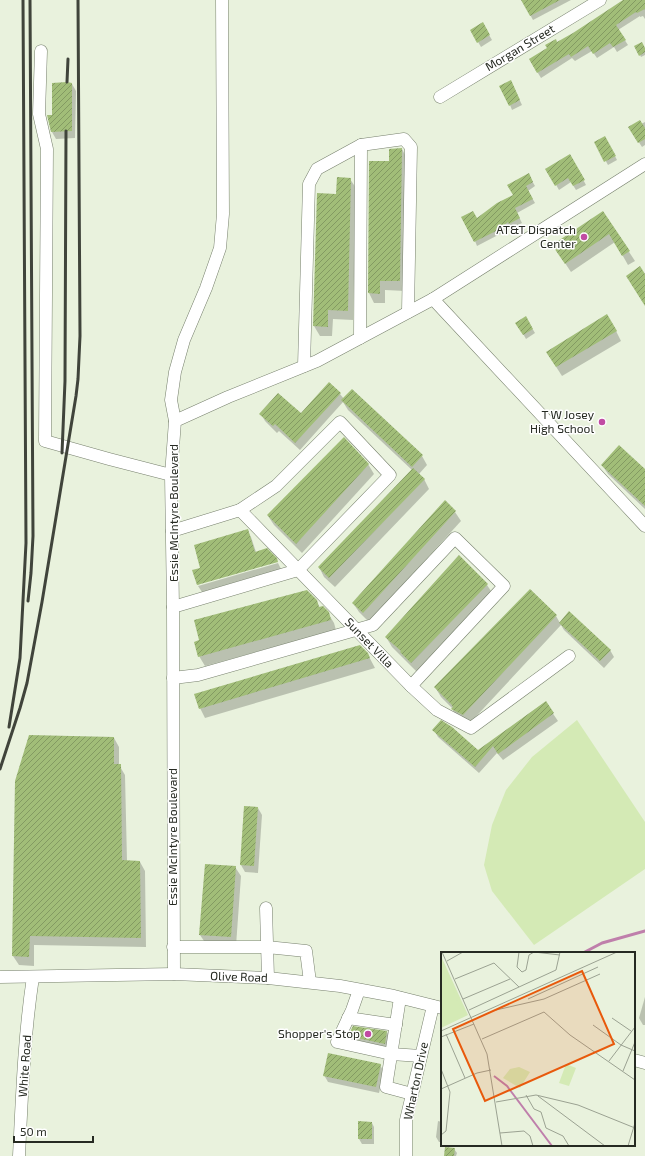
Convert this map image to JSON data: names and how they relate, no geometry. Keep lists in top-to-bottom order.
{
  "streets": {
    "street": [
      "Morgan Street",
      "Essie McIntyre Boulevard",
      "Sunset Villa",
      "Olive Road",
      "White Road",
      "Wharton Drive"
    ]
  },
  "crossings": [
    ["Essie McIntyre Boulevard", "Olive Road"],
    ["Olive Road", "White Road"],
    ["Olive Road", "Wharton Drive"]
  ],
  "places": ["AT&T Dispatch Center", "T W Josey High School", "Shopper's Stop"],
  "scale_bar": "50 m"
}
